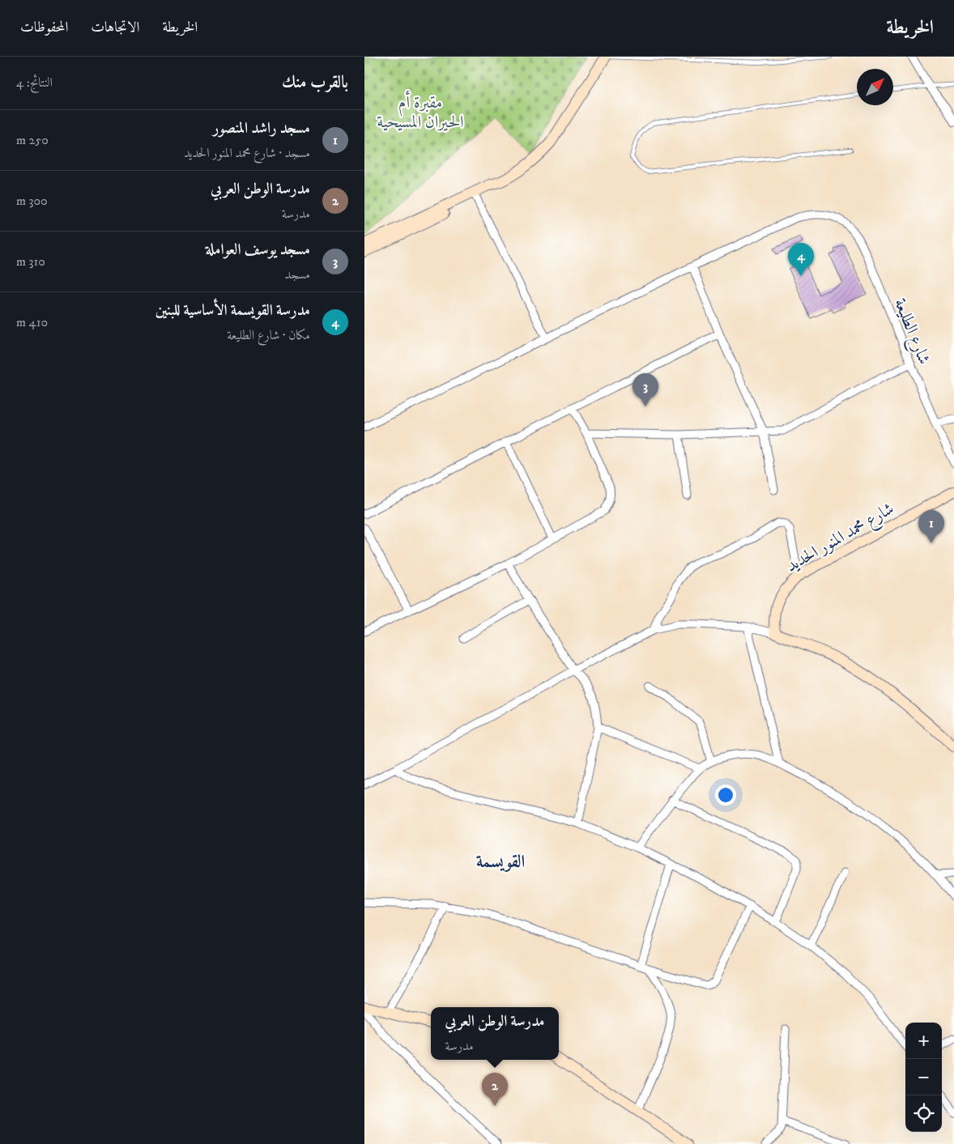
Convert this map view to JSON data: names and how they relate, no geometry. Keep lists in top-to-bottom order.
{
  "streets": {
    "street": ["شارع الطليعة", "شارع محمد المنور الحديد"]
  },
  "districts": ["القويسمة"],
  "parks": ["مقبرة أم الحيران المسيحية"],
  "north": "top right",
  "page": {
    "header": "الخريطة",
    "nav": ["الخريطة", "الاتجاهات", "المحفوظات"],
    "heading": ["بالقرب منك", "النتائج: 4"],
    "list": [
      {
        "mark": "1",
        "name": "مسجد راشد المنصور",
        "note": "مسجد · شارع محمد المنور الحديد",
        "value": "250 m"
      },
      {
        "mark": "2",
        "name": "مدرسة الوطن العربي",
        "note": "مدرسة",
        "value": "300 m"
      },
      {
        "mark": "3",
        "name": "مسجد يوسف العواملة",
        "note": "مسجد",
        "value": "310 m"
      },
      {
        "mark": "4",
        "name": "مدرسة القويسمة الأساسية للبنين",
        "note": "مكان · شارع الطليعة",
        "value": "410 m"
      }
    ],
    "pins": [
      "4",
      "3",
      "1",
      "2"
    ],
    "popup": ["مدرسة الوطن العربي", "مدرسة"],
    "map_buttons": ["+", "−"]
  }
}
